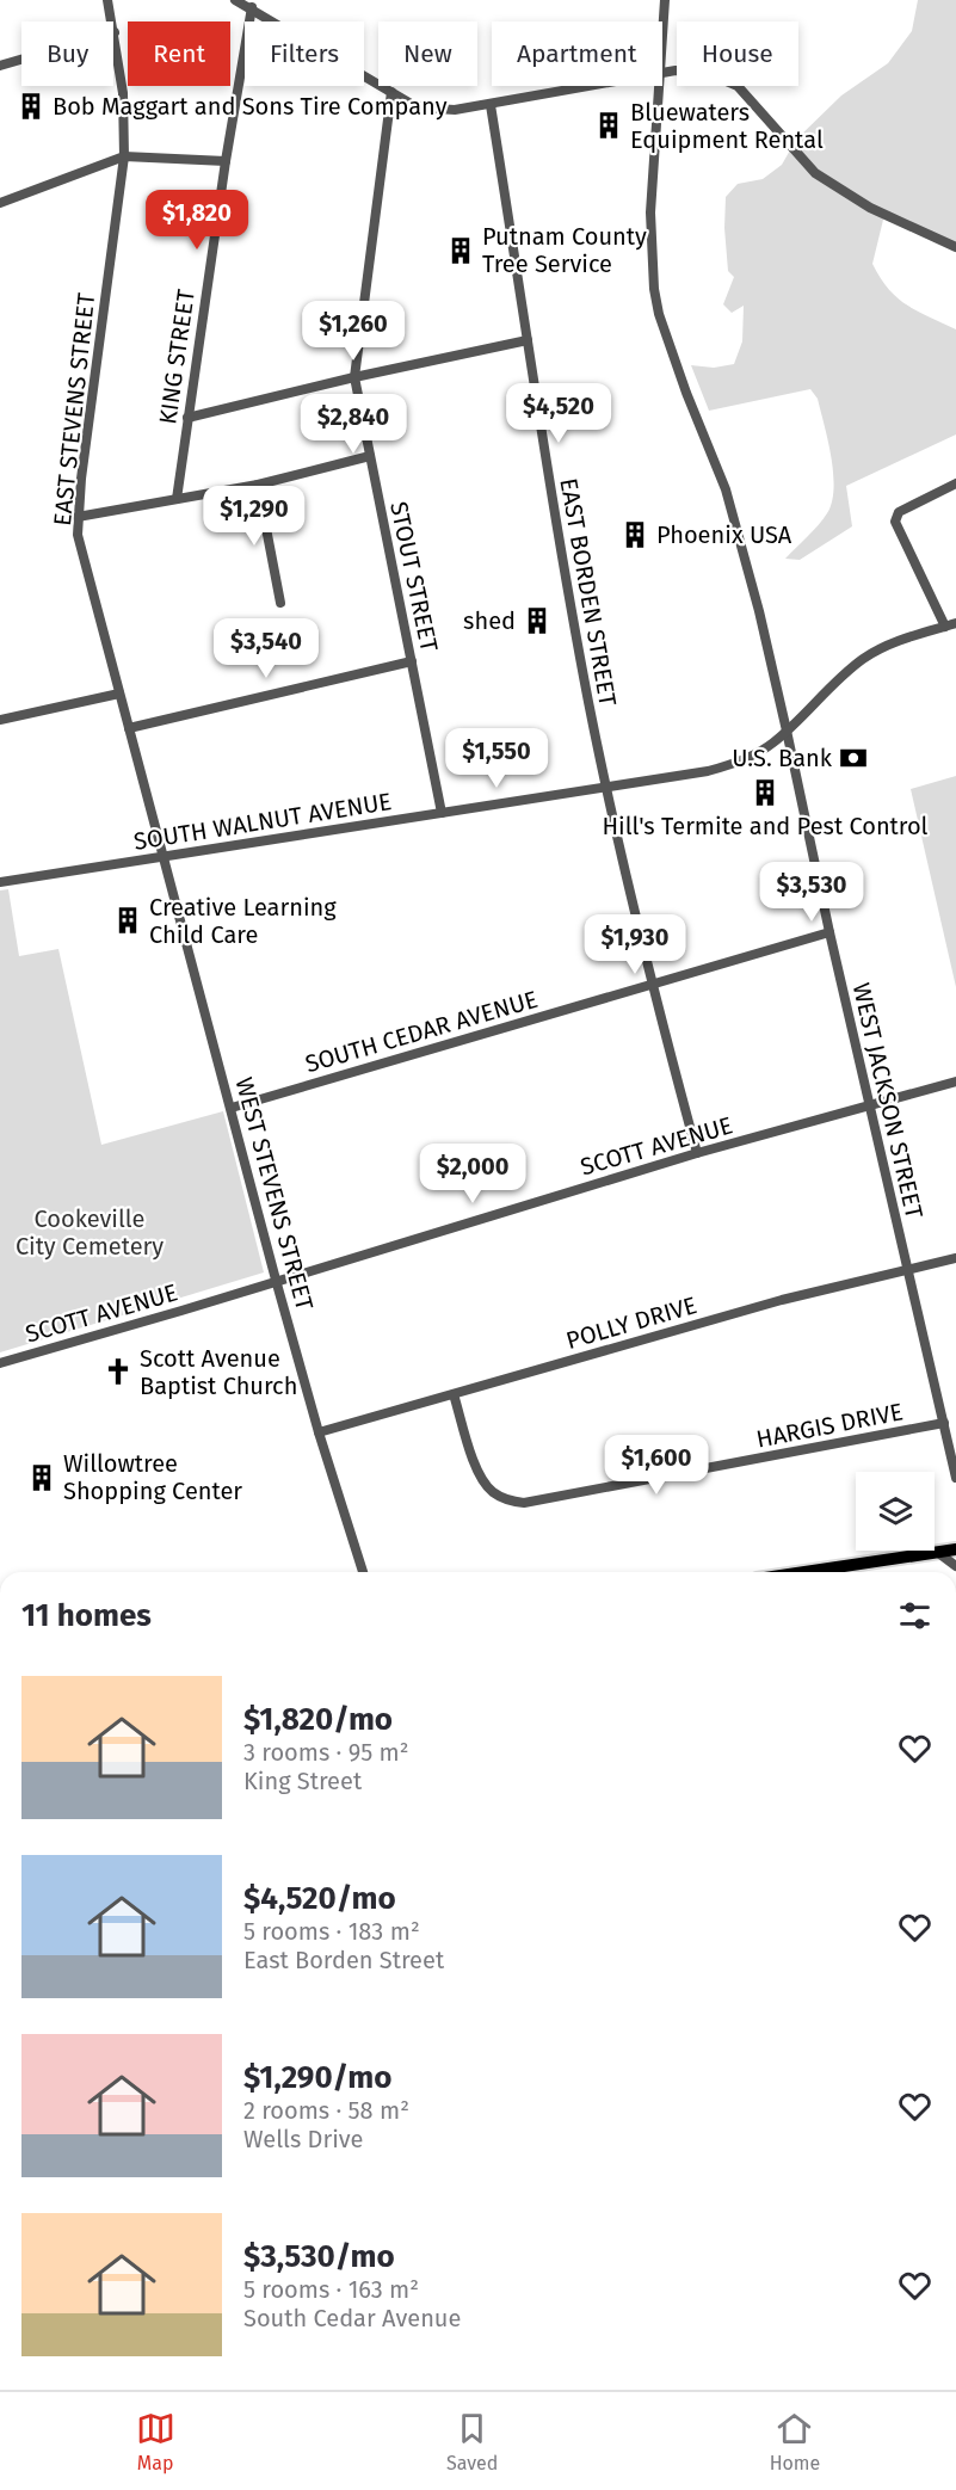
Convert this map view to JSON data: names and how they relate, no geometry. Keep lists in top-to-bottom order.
{
  "streets": {
    "street": [
      "KING STREET",
      "EAST STEVENS STREET",
      "STOUT STREET",
      "EAST BORDEN STREET",
      "SOUTH WALNUT AVENUE",
      "SOUTH CEDAR AVENUE",
      "WEST JACKSON STREET",
      "SCOTT AVENUE",
      "WEST STEVENS STREET",
      "POLLY DRIVE",
      "HARGIS DRIVE"
    ]
  },
  "crossings": [
    ["EAST STEVENS STREET", "SOUTH WALNUT AVENUE"],
    ["EAST STEVENS STREET", "WEST STEVENS STREET"],
    ["STOUT STREET", "SOUTH WALNUT AVENUE"],
    ["EAST BORDEN STREET", "SOUTH WALNUT AVENUE"],
    ["EAST BORDEN STREET", "SOUTH CEDAR AVENUE"],
    ["EAST BORDEN STREET", "SCOTT AVENUE"],
    ["SOUTH WALNUT AVENUE", "WEST JACKSON STREET"],
    ["SOUTH WALNUT AVENUE", "WEST STEVENS STREET"],
    ["SOUTH CEDAR AVENUE", "WEST JACKSON STREET"],
    ["SOUTH CEDAR AVENUE", "WEST STEVENS STREET"],
    ["WEST JACKSON STREET", "SCOTT AVENUE"],
    ["WEST JACKSON STREET", "POLLY DRIVE"],
    ["WEST JACKSON STREET", "HARGIS DRIVE"],
    ["SCOTT AVENUE", "WEST STEVENS STREET"],
    ["WEST STEVENS STREET", "POLLY DRIVE"],
    ["POLLY DRIVE", "HARGIS DRIVE"]
  ],
  "parks": ["Cookeville City Cemetery"],
  "places": {
    "building": [
      "Bob Maggart and Sons Tire Company",
      "Bluewaters Equipment Rental",
      "Putnam County Tree Service",
      "Phoenix USA",
      "shed",
      "Hill's Termite and Pest Control",
      "Creative Learning Child Care",
      "Willowtree Shopping Center"
    ],
    "bank": ["U.S. Bank"],
    "church": ["Scott Avenue Baptist Church"]
  },
  "page": {
    "chip": [
      "Buy",
      "Rent",
      "Filters",
      "New",
      "Apartment",
      "House"
    ],
    "price": [
      "$1,820",
      "$1,260",
      "$4,520",
      "$2,840",
      "$1,290",
      "$3,540",
      "$1,550",
      "$3,530",
      "$1,930",
      "$2,000",
      "$1,600"
    ],
    "heading": "11 homes",
    "list": [
      {
        "name": "$1,820/mo",
        "note": "3 rooms · 95 m² · King Street"
      },
      {
        "name": "$4,520/mo",
        "note": "5 rooms · 183 m² · East Borden Street"
      },
      {
        "name": "$1,290/mo",
        "note": "2 rooms · 58 m² · Wells Drive"
      },
      {
        "name": "$3,530/mo",
        "note": "5 rooms · 163 m² · South Cedar Avenue"
      }
    ],
    "tabs": ["Map", "Saved", "Home"]
  }
}
